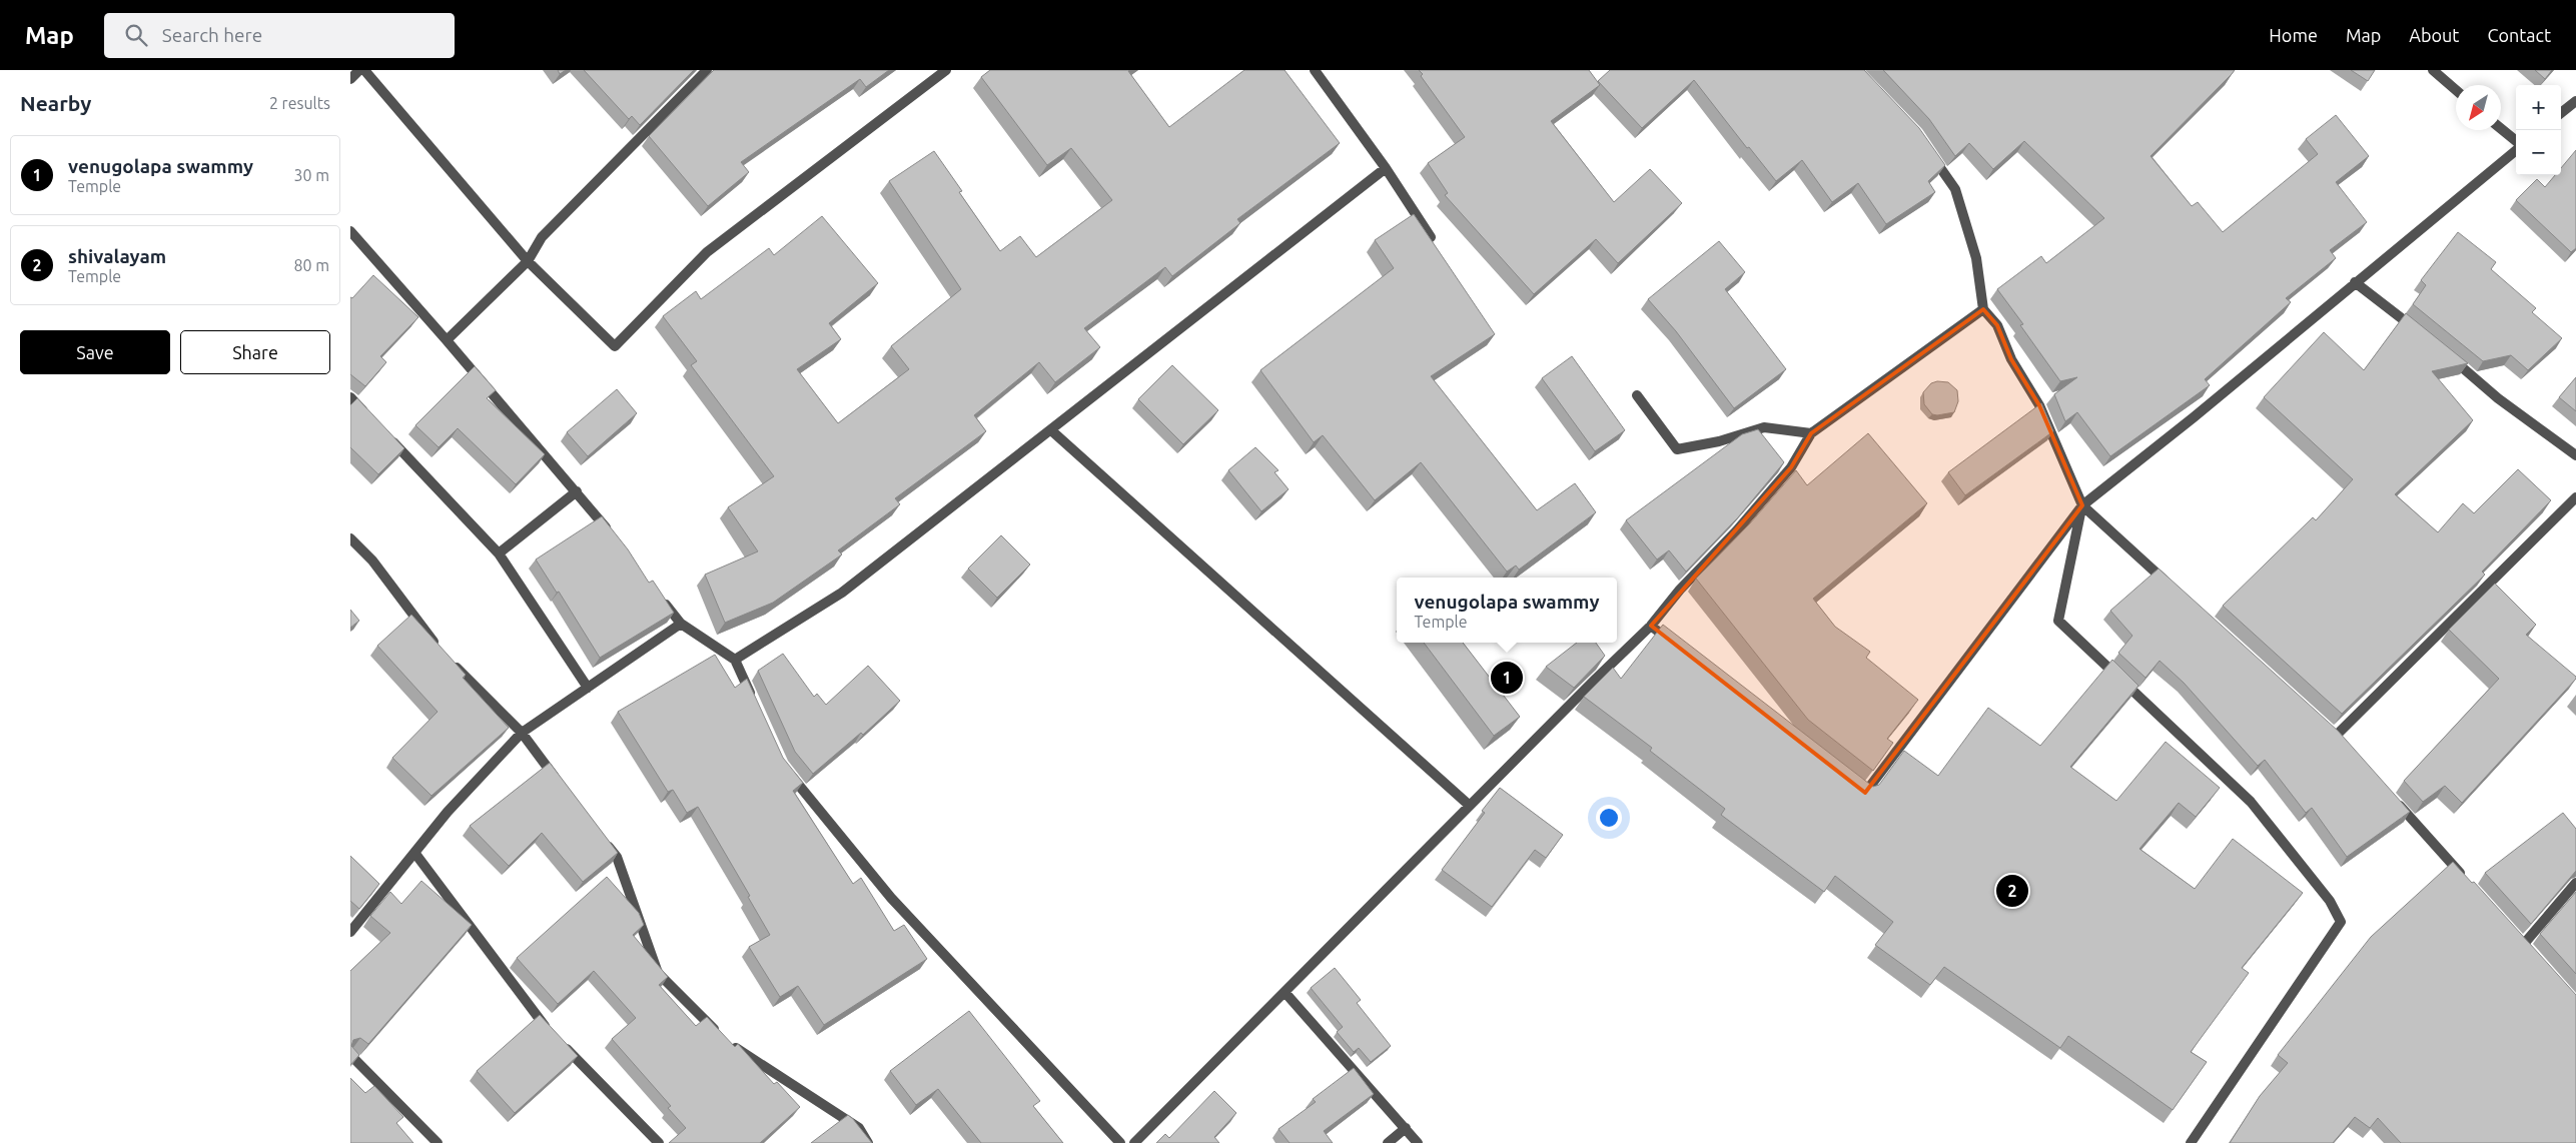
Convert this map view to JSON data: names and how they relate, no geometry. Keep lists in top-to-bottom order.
{
  "north": "bottom left",
  "page": {
    "header": "Map",
    "search": "Search here",
    "nav": [
      "Home",
      "Map",
      "About",
      "Contact"
    ],
    "heading": ["Nearby", "2 results"],
    "map_buttons": ["+", "−"],
    "list": [
      {
        "mark": "1",
        "name": "venugolapa swammy",
        "note": "Temple",
        "value": "30 m"
      },
      {
        "mark": "2",
        "name": "shivalayam",
        "note": "Temple",
        "value": "80 m"
      }
    ],
    "buttons": ["Save", "Share"],
    "popup": ["venugolapa swammy", "Temple"],
    "pins": ["1", "2"]
  }
}
